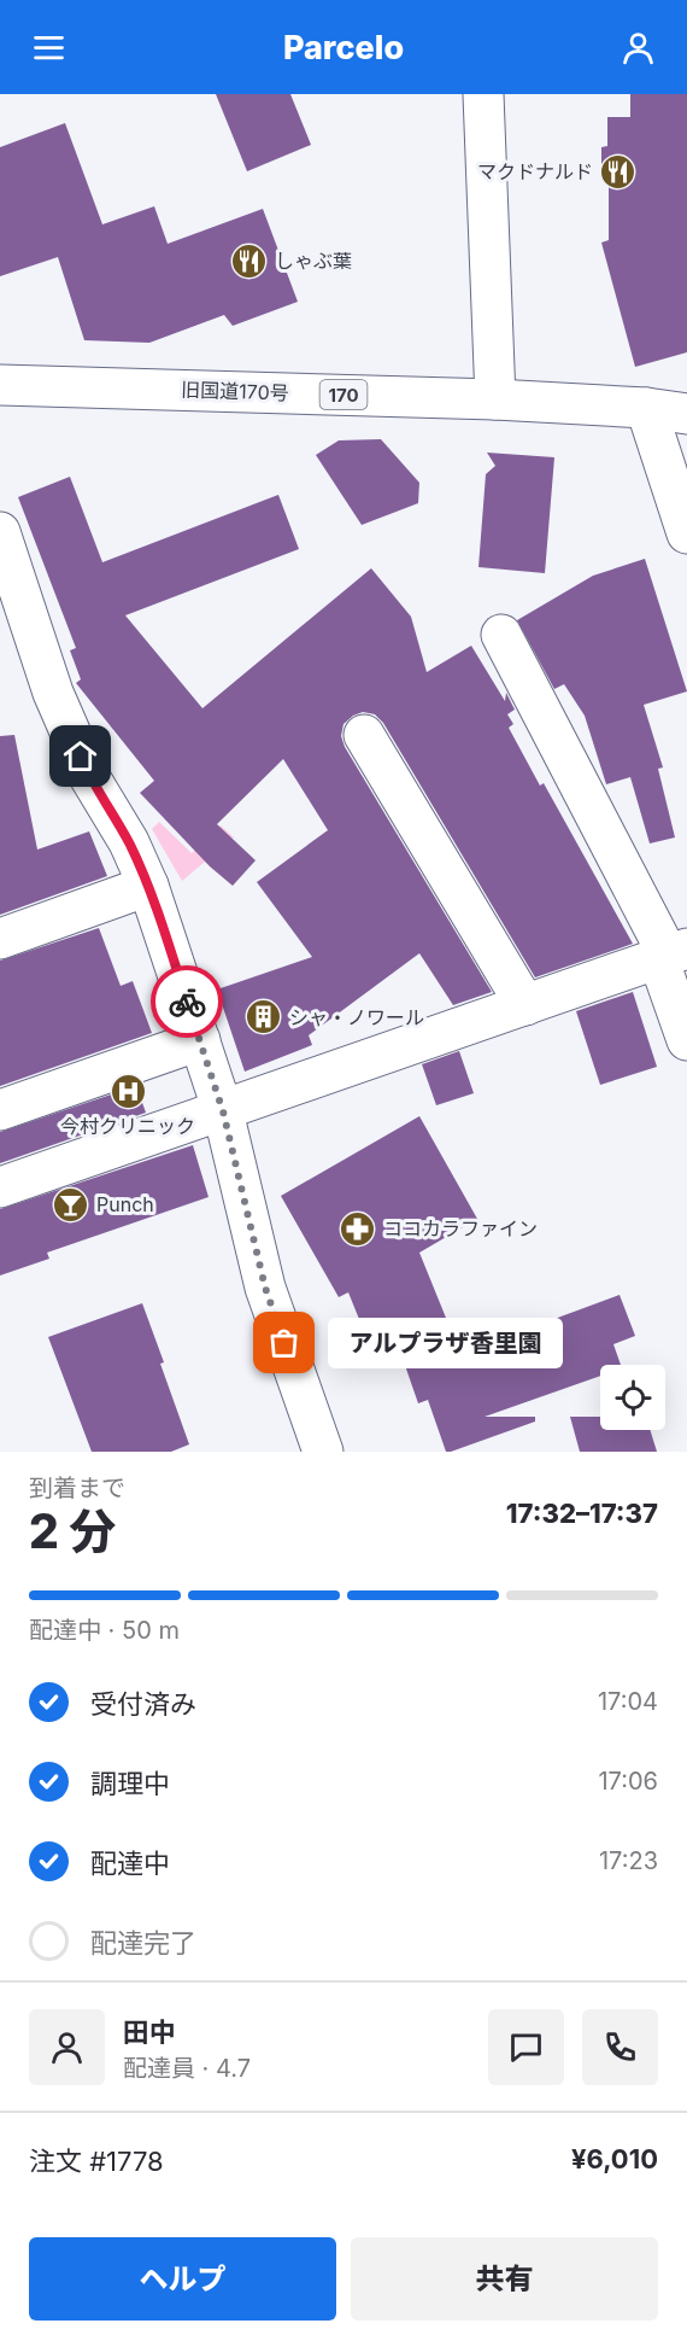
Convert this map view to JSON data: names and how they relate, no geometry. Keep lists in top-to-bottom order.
{
  "streets": {
    "main road": ["旧国道170号", "170"]
  },
  "places": {
    "restaurant": ["マクドナルド", "しゃぶ葉"],
    "building": ["シャ・ノワール"],
    "hospital": ["今村クリニック"],
    "bar": ["Punch"],
    "pharmacy": ["ココカラファイン"],
    "other": ["アルプラザ香里園"]
  },
  "page": {
    "header": "Parcelo",
    "bubble": "アルプラザ香里園",
    "heading": ["2 分", "到着まで", "17:32–17:37"],
    "panel": [
      "田中",
      "配達員 · 4.7",
      "注文 #1778",
      "¥6,010"
    ],
    "bar": "配達中 · 50 m",
    "list": [
      ["受付済み", "17:04"],
      ["調理中", "17:06"],
      ["配達中", "17:23"],
      "配達完了"
    ],
    "buttons": ["ヘルプ", "共有"]
  }
}
